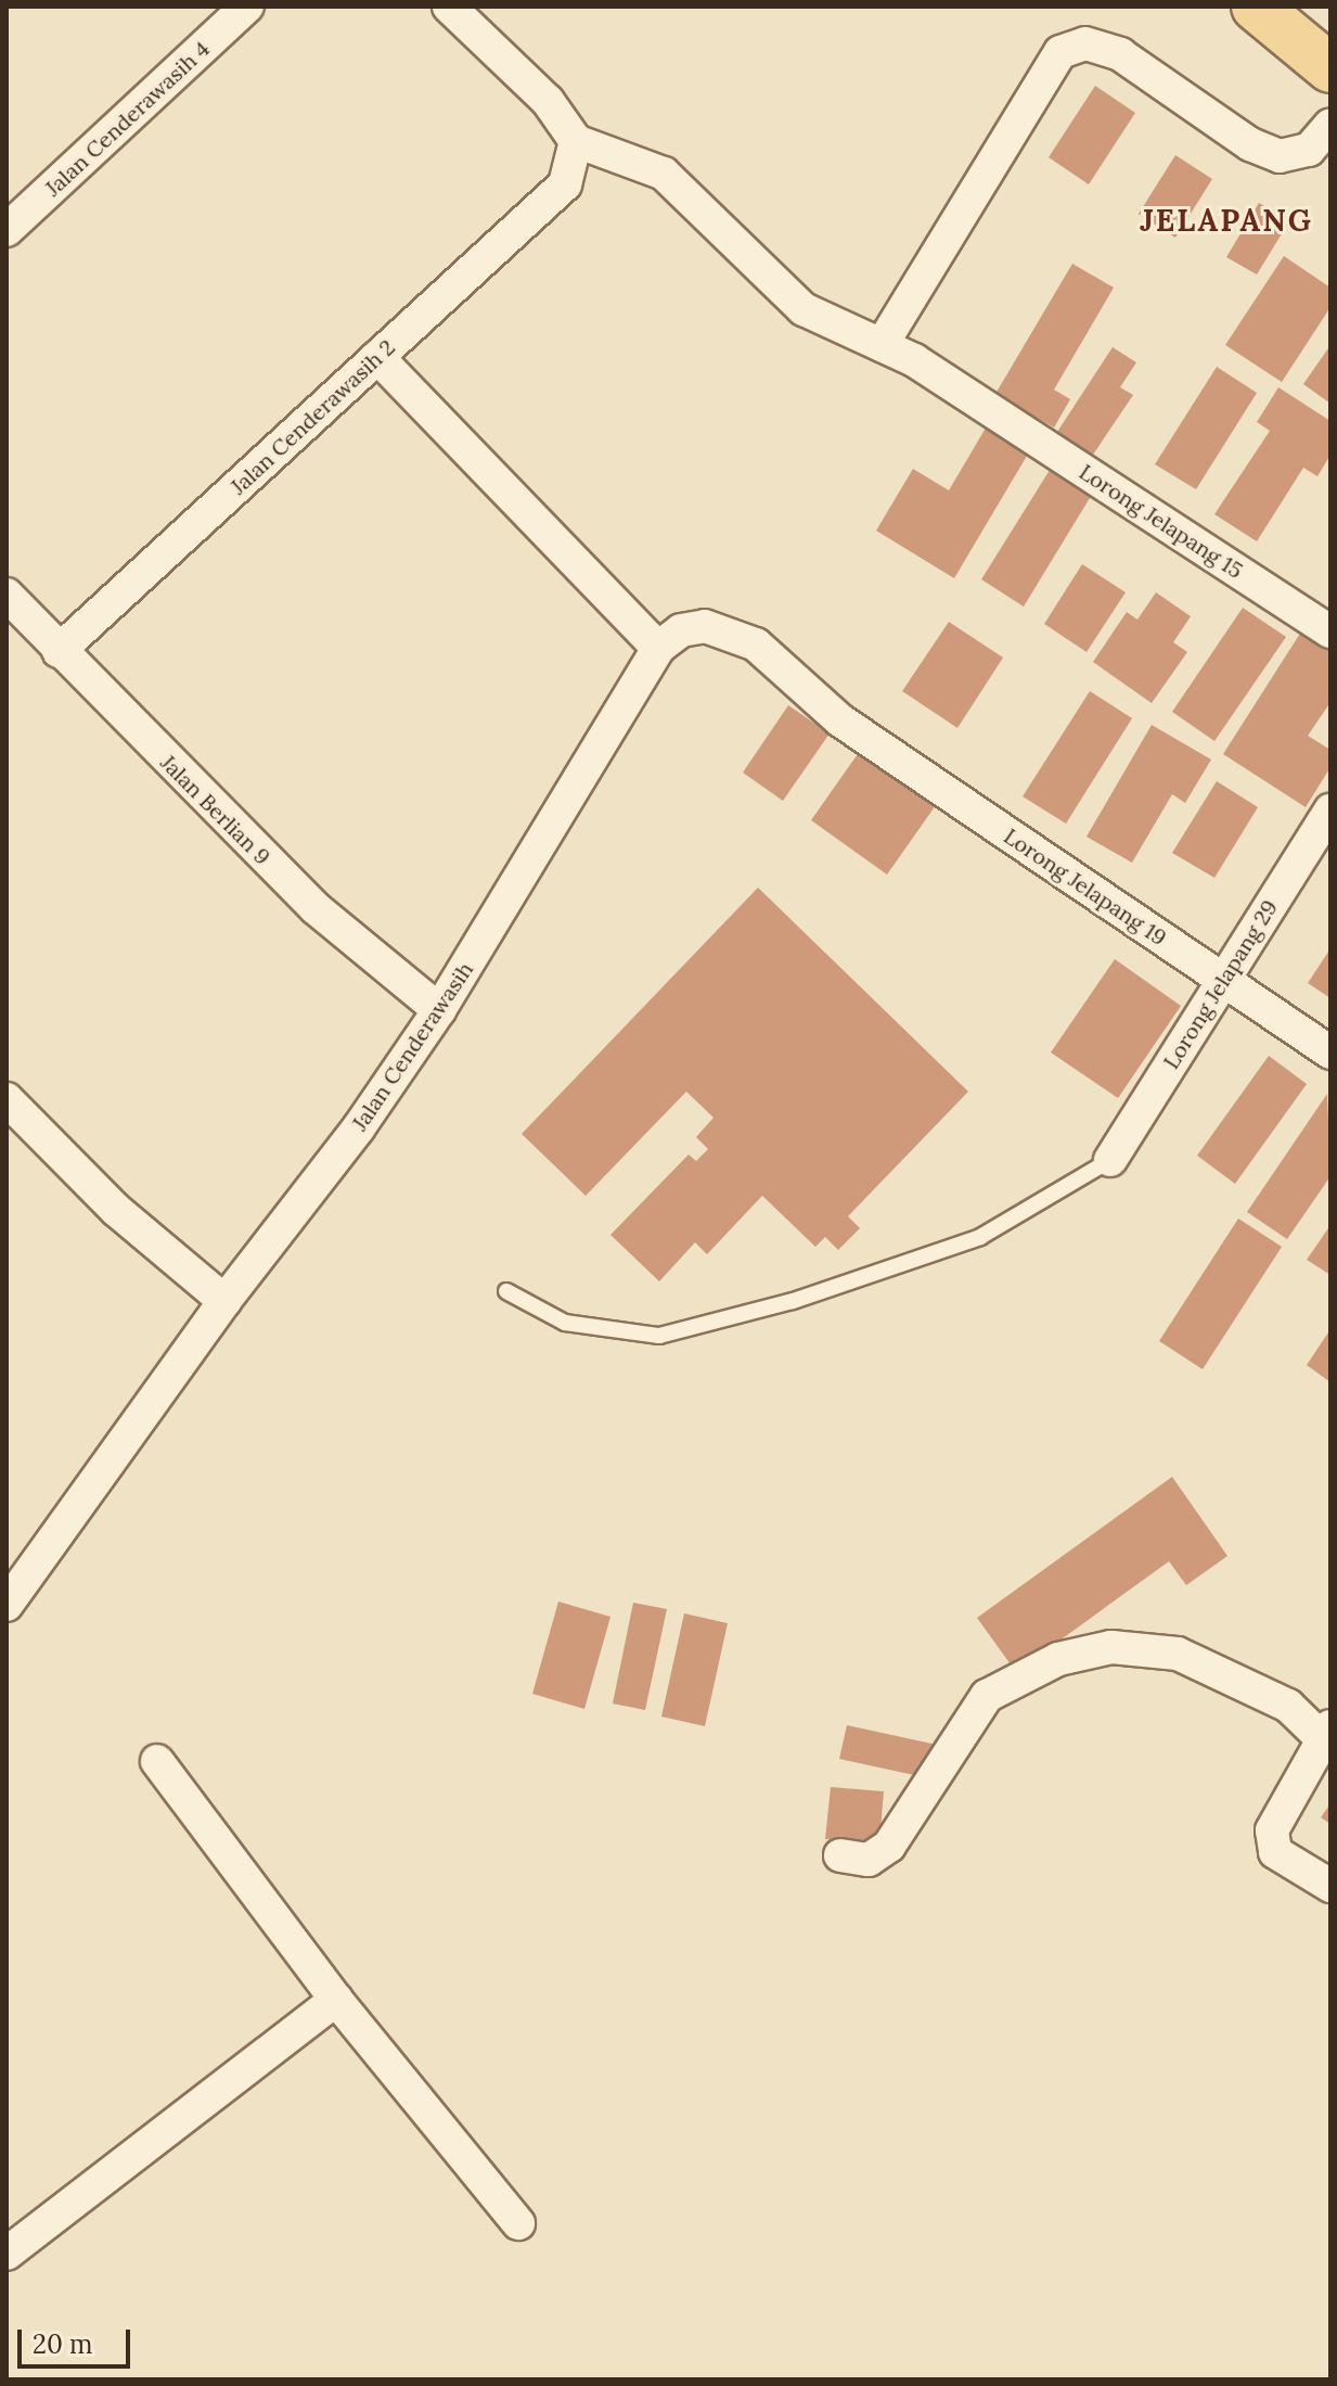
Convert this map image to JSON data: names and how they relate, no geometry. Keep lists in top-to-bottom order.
{
  "streets": {
    "street": [
      "Jalan Cenderawasih 4",
      "Jalan Cenderawasih 2",
      "Lorong Jelapang 15",
      "Jalan Berlian 9",
      "Lorong Jelapang 19",
      "Lorong Jelapang 29",
      "Jalan Cenderawasih"
    ]
  },
  "crossings": [
    ["Jalan Cenderawasih 2", "Lorong Jelapang 15"],
    ["Jalan Cenderawasih 2", "Jalan Berlian 9"],
    ["Jalan Berlian 9", "Jalan Cenderawasih"],
    ["Lorong Jelapang 19", "Lorong Jelapang 29"],
    ["Lorong Jelapang 19", "Jalan Cenderawasih"]
  ],
  "districts": ["JELAPANG"],
  "scale_bar": "20 m"
}
